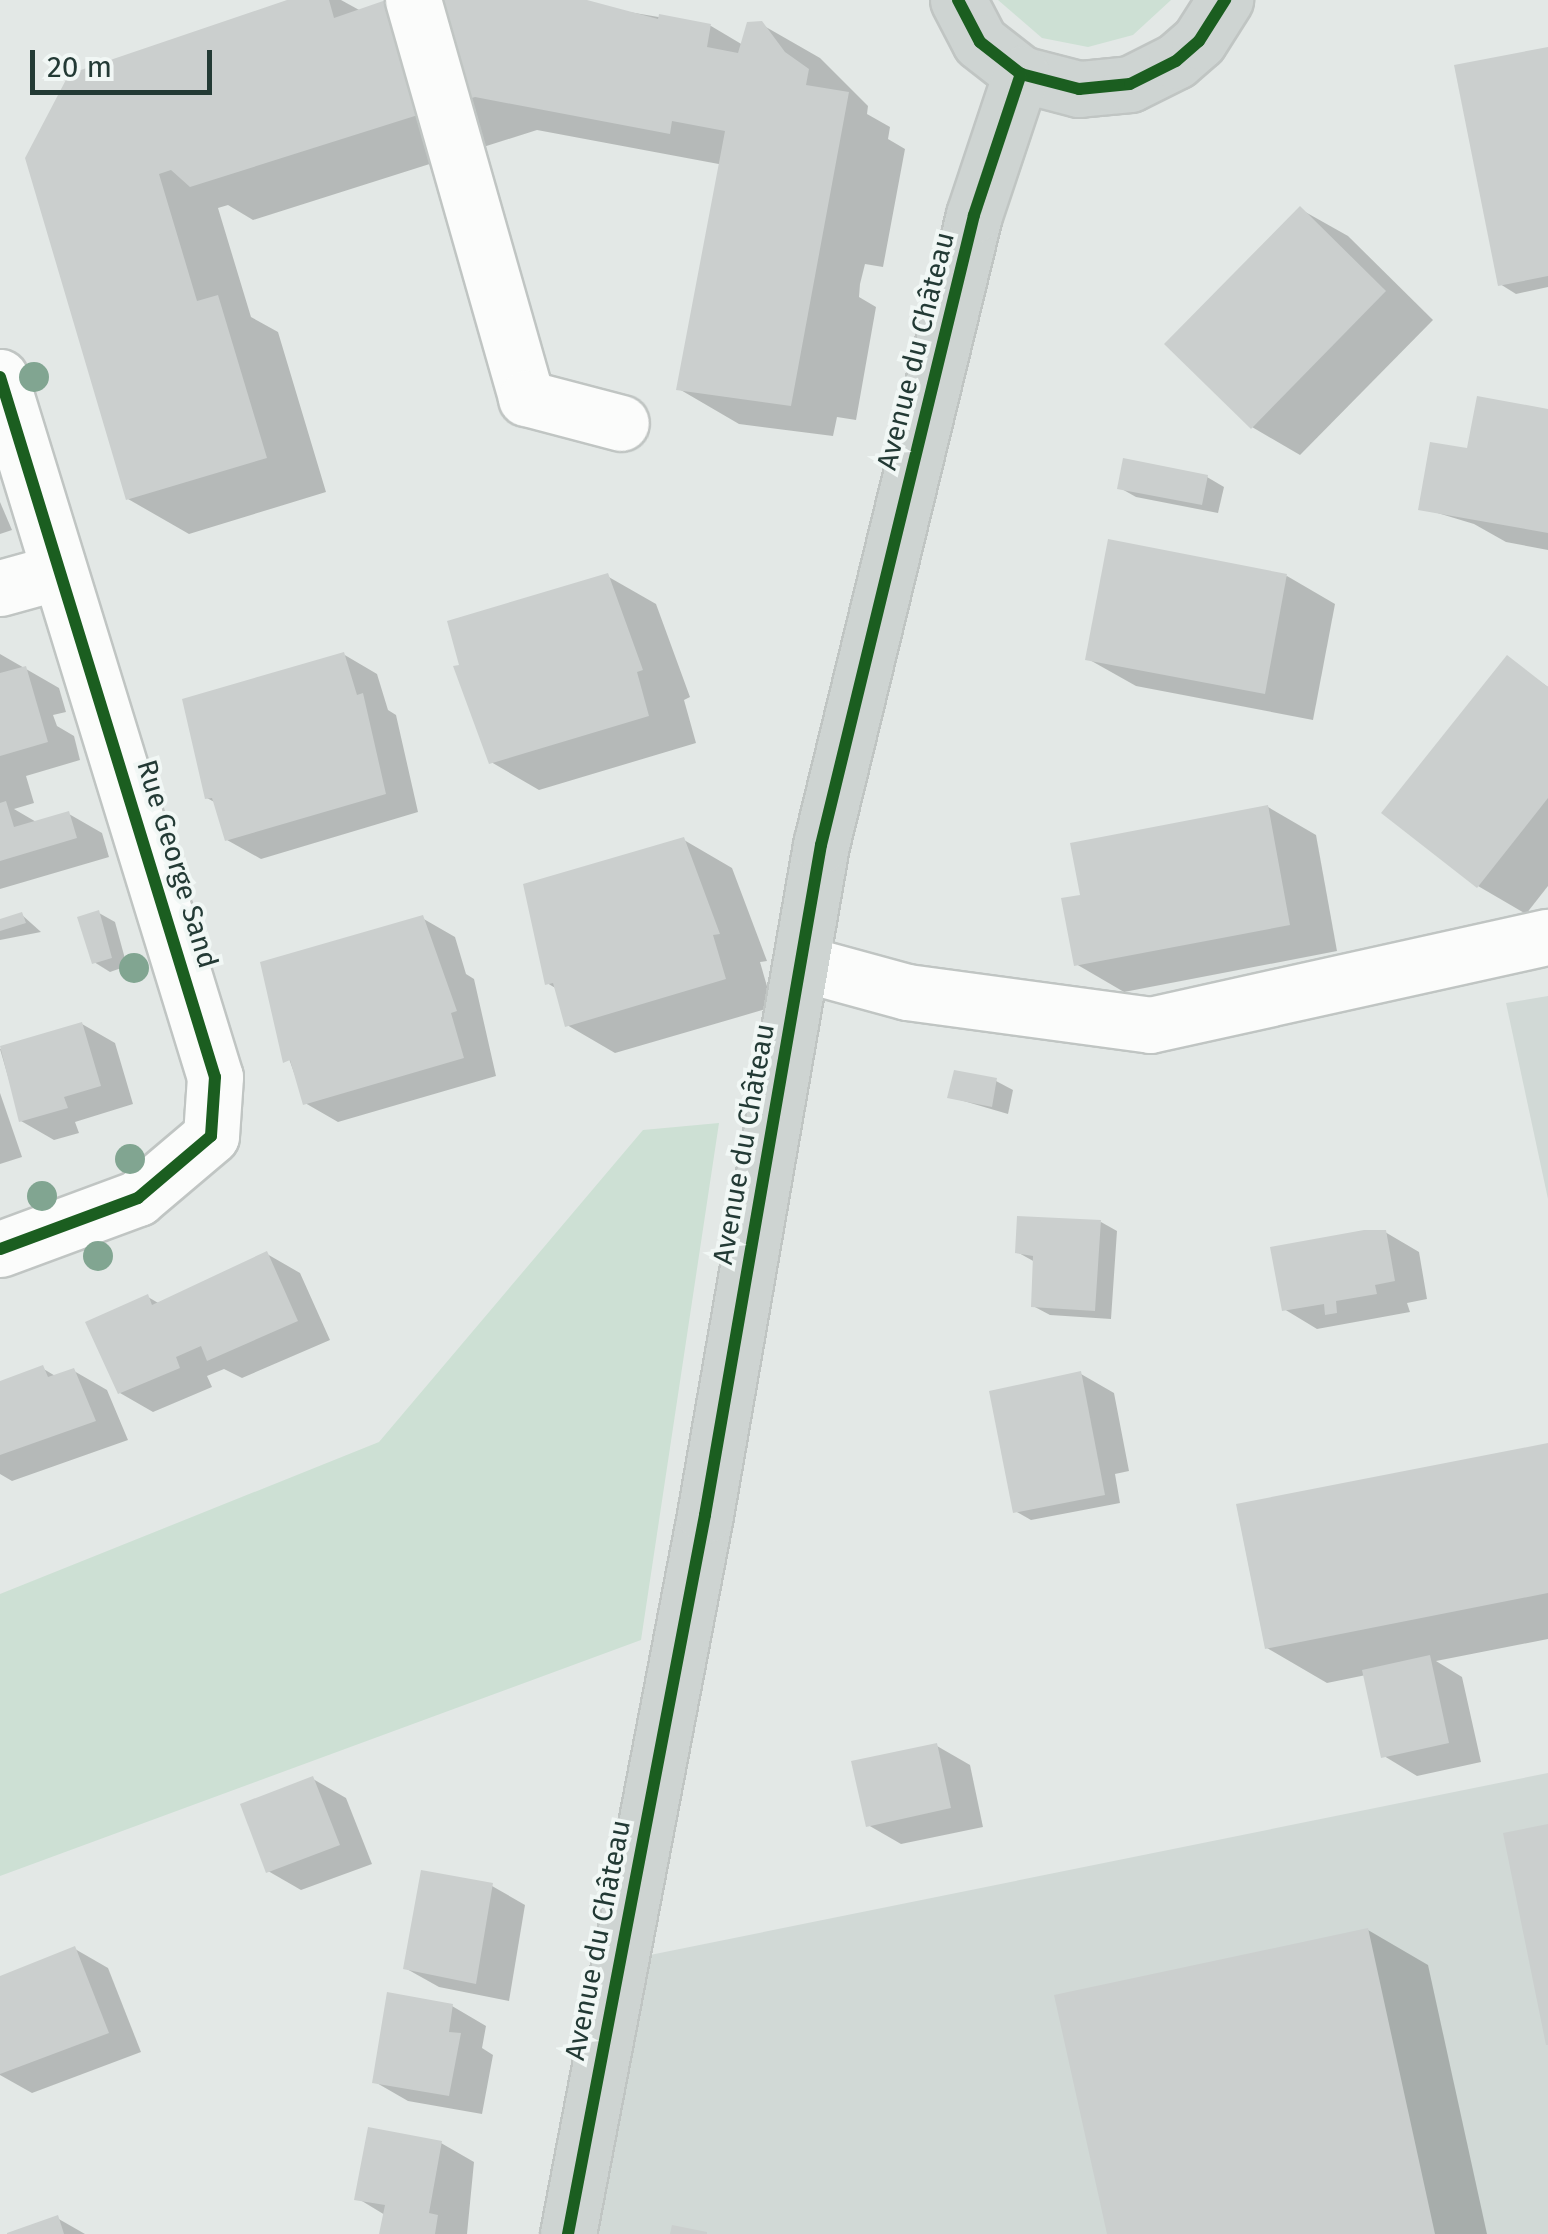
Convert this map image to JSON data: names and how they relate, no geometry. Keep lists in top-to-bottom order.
{
  "streets": {
    "main road": ["Avenue du Château"],
    "street": ["Rue George Sand"]
  },
  "scale_bar": "20 m"
}
